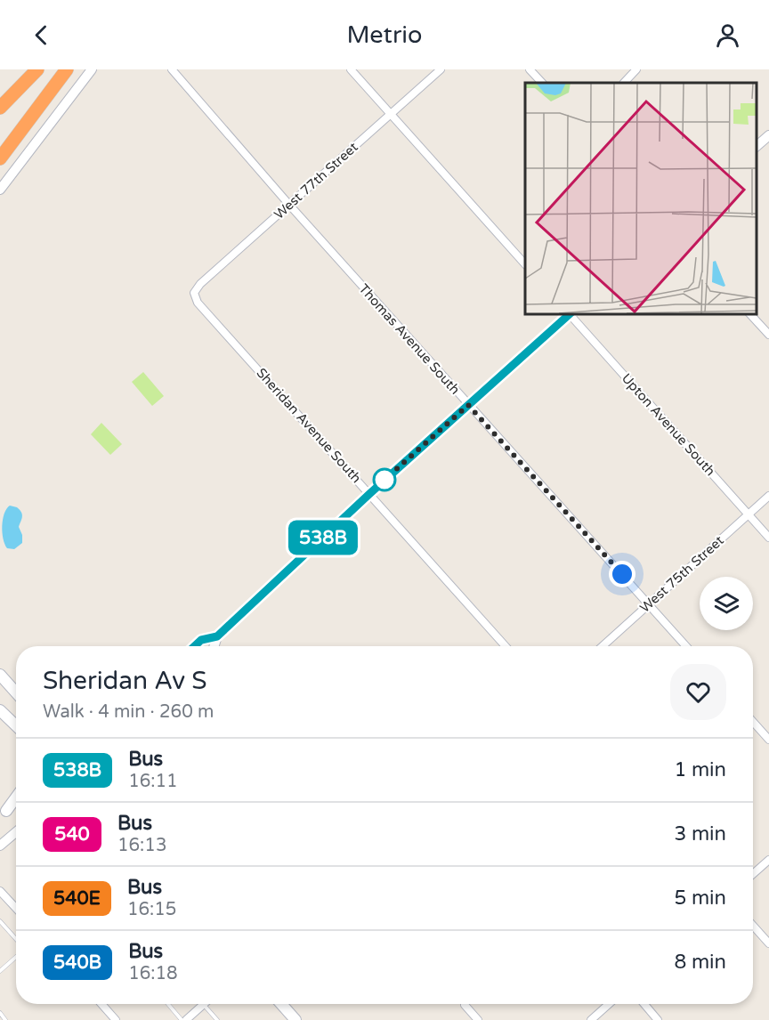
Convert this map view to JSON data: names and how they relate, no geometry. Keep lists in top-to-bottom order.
{
  "streets": {
    "street": [
      "West 77th Street",
      "Thomas Avenue South",
      "Upton Avenue South",
      "Sheridan Avenue South",
      "West 75th Street"
    ]
  },
  "crossings": [
    ["West 77th Street", "Thomas Avenue South"],
    ["West 77th Street", "Sheridan Avenue South"],
    ["Thomas Avenue South", "West 75th Street"],
    ["Upton Avenue South", "West 75th Street"]
  ],
  "lines": ["bus line 538B"],
  "page": {
    "header": "Metrio",
    "on_map": "538B",
    "heading": ["Sheridan Av S", "Walk · 4 min · 260 m"],
    "list": [
      {
        "mark": "538B",
        "name": "Bus",
        "note": "16:11",
        "value": "1 min"
      },
      {
        "mark": "540",
        "name": "Bus",
        "note": "16:13",
        "value": "3 min"
      },
      {
        "mark": "540E",
        "name": "Bus",
        "note": "16:15",
        "value": "5 min"
      },
      {
        "mark": "540B",
        "name": "Bus",
        "note": "16:18",
        "value": "8 min"
      }
    ]
  }
}
